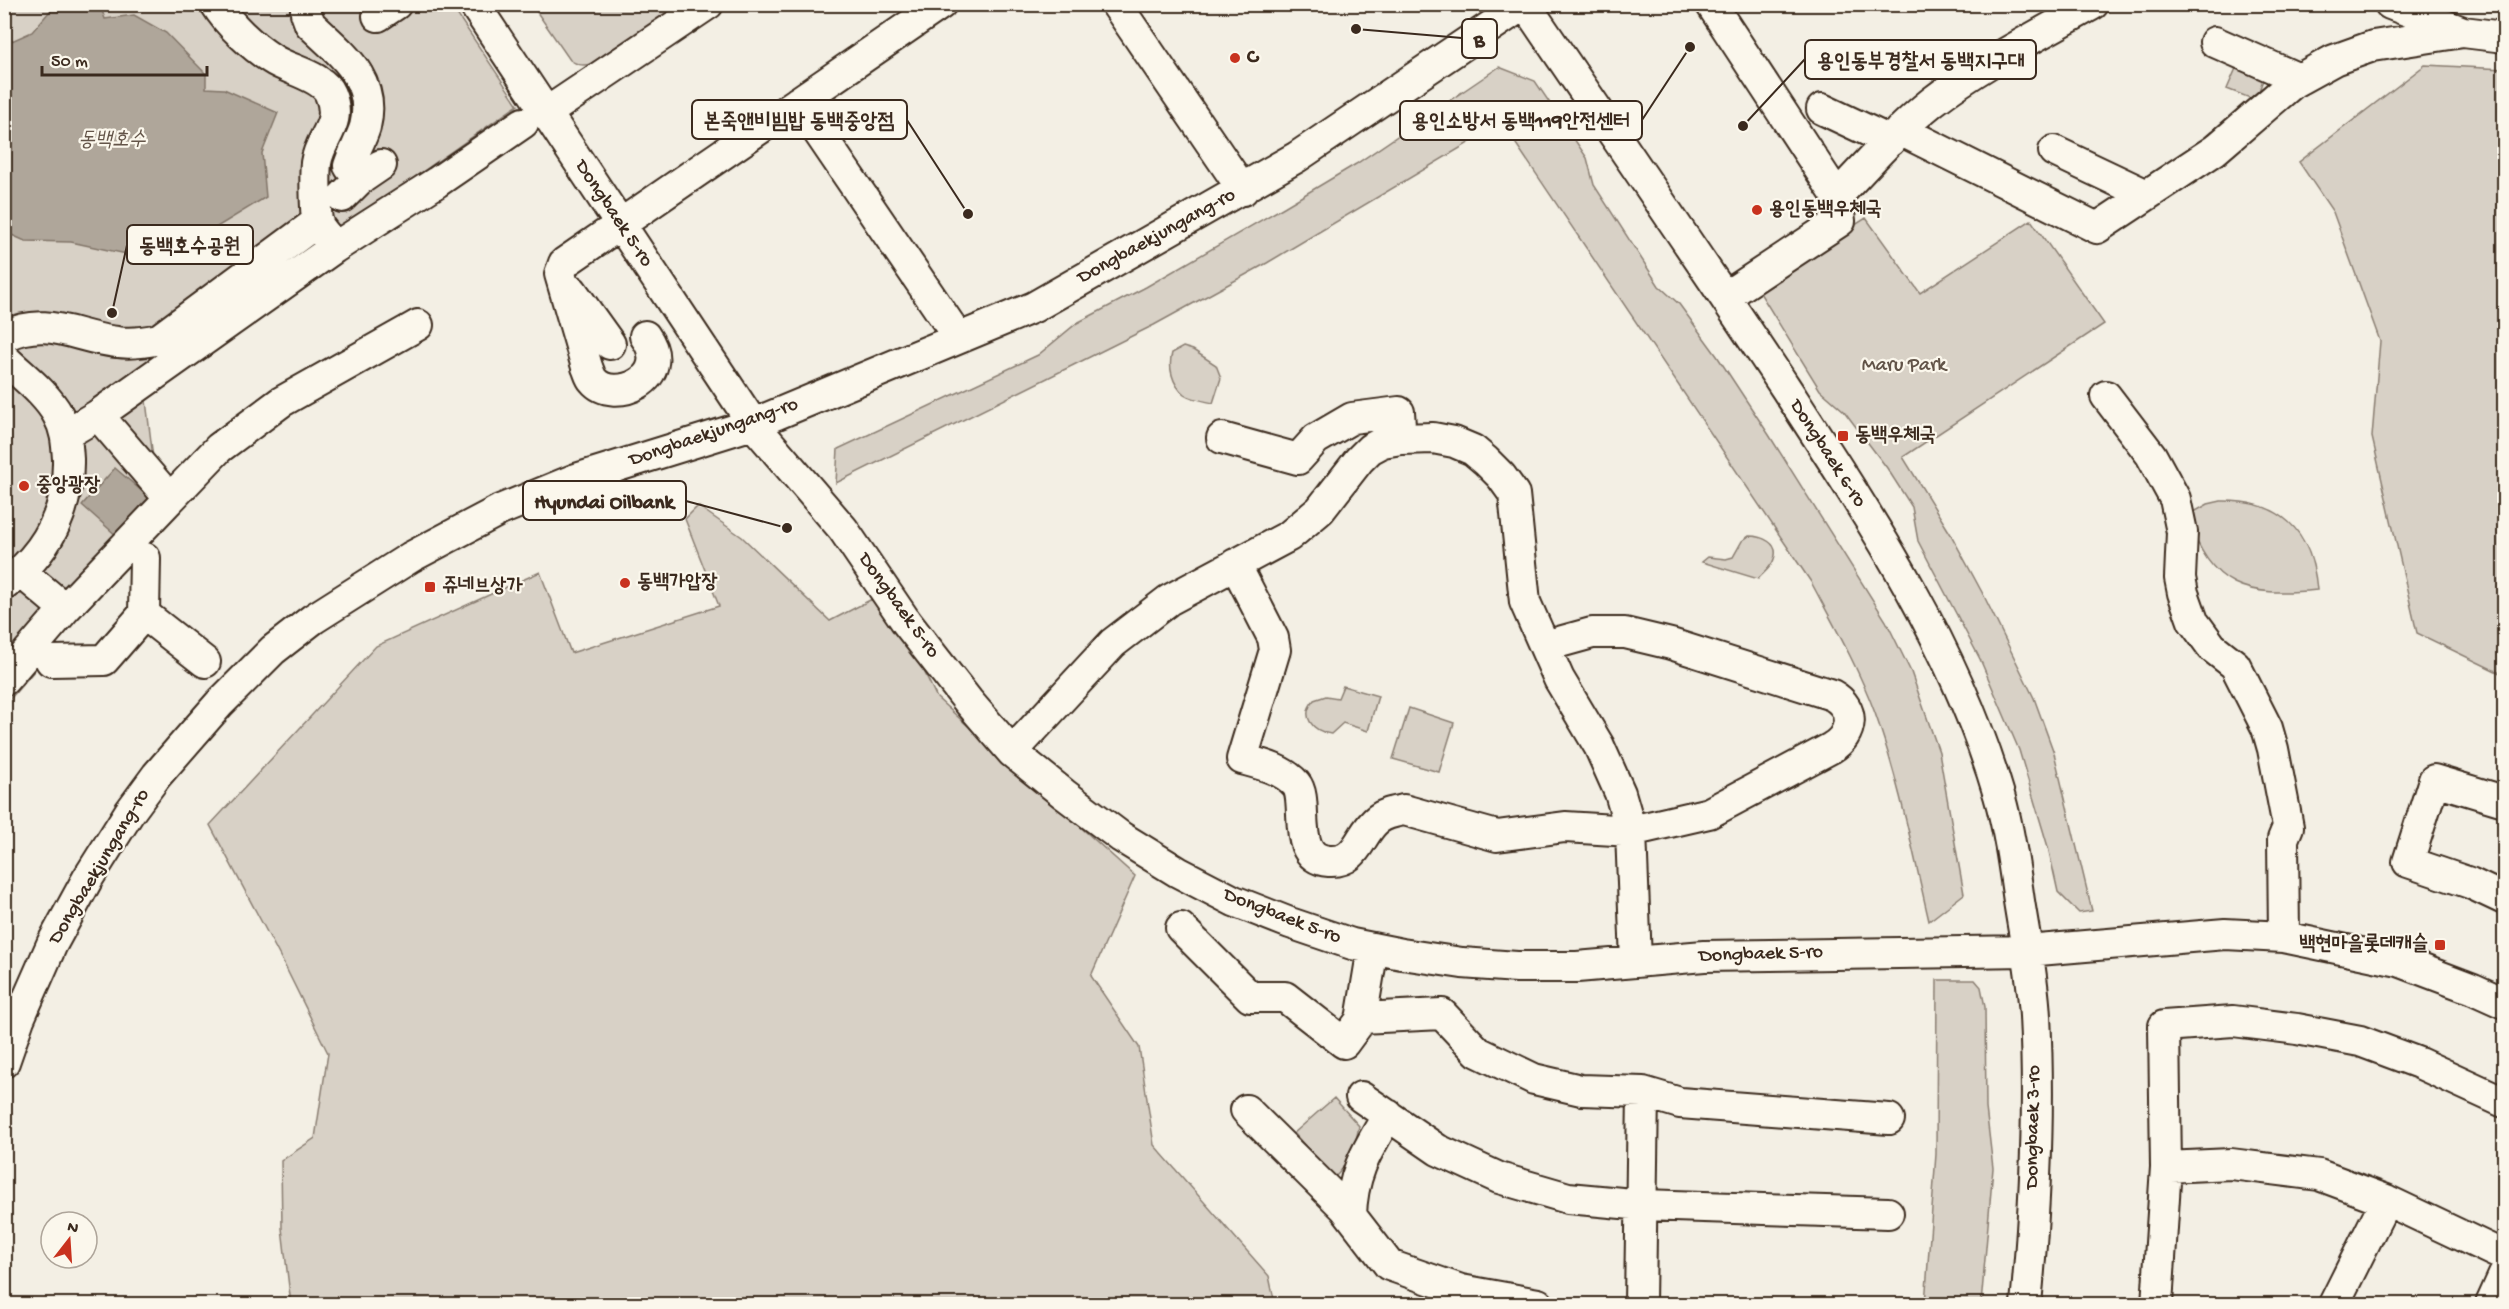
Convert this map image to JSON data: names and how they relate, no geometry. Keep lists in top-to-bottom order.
{
  "streets": {
    "street": [
      "Dongbaek 5-ro",
      "Dongbaekjungang-ro",
      "Dongbaek 6-ro",
      "Dongbaek 3-ro"
    ]
  },
  "crossings": [
    ["Dongbaek 5-ro", "Dongbaekjungang-ro"],
    ["Dongbaek 5-ro", "Dongbaek 6-ro"],
    ["Dongbaek 5-ro", "Dongbaek 3-ro"],
    ["Dongbaekjungang-ro", "Dongbaek 6-ro"],
    ["Dongbaek 6-ro", "Dongbaek 3-ro"]
  ],
  "water": ["동백호수"],
  "parks": ["Maru Park"],
  "places": {
    "other": [
      "B",
      "용인소방서 동백119안전센터",
      "C",
      "용인동부경찰서 동백지구대",
      "용인동백우체국",
      "본죽앤비빔밥 동백중앙점",
      "동백호수공원",
      "중앙광장",
      "Hyundai Oilbank",
      "동백가압장"
    ],
    "transit": ["동백우체국", "쥬네브상가", "백현마을롯데캐슬"]
  },
  "scale_bar": "50 m",
  "north": "top"
}
